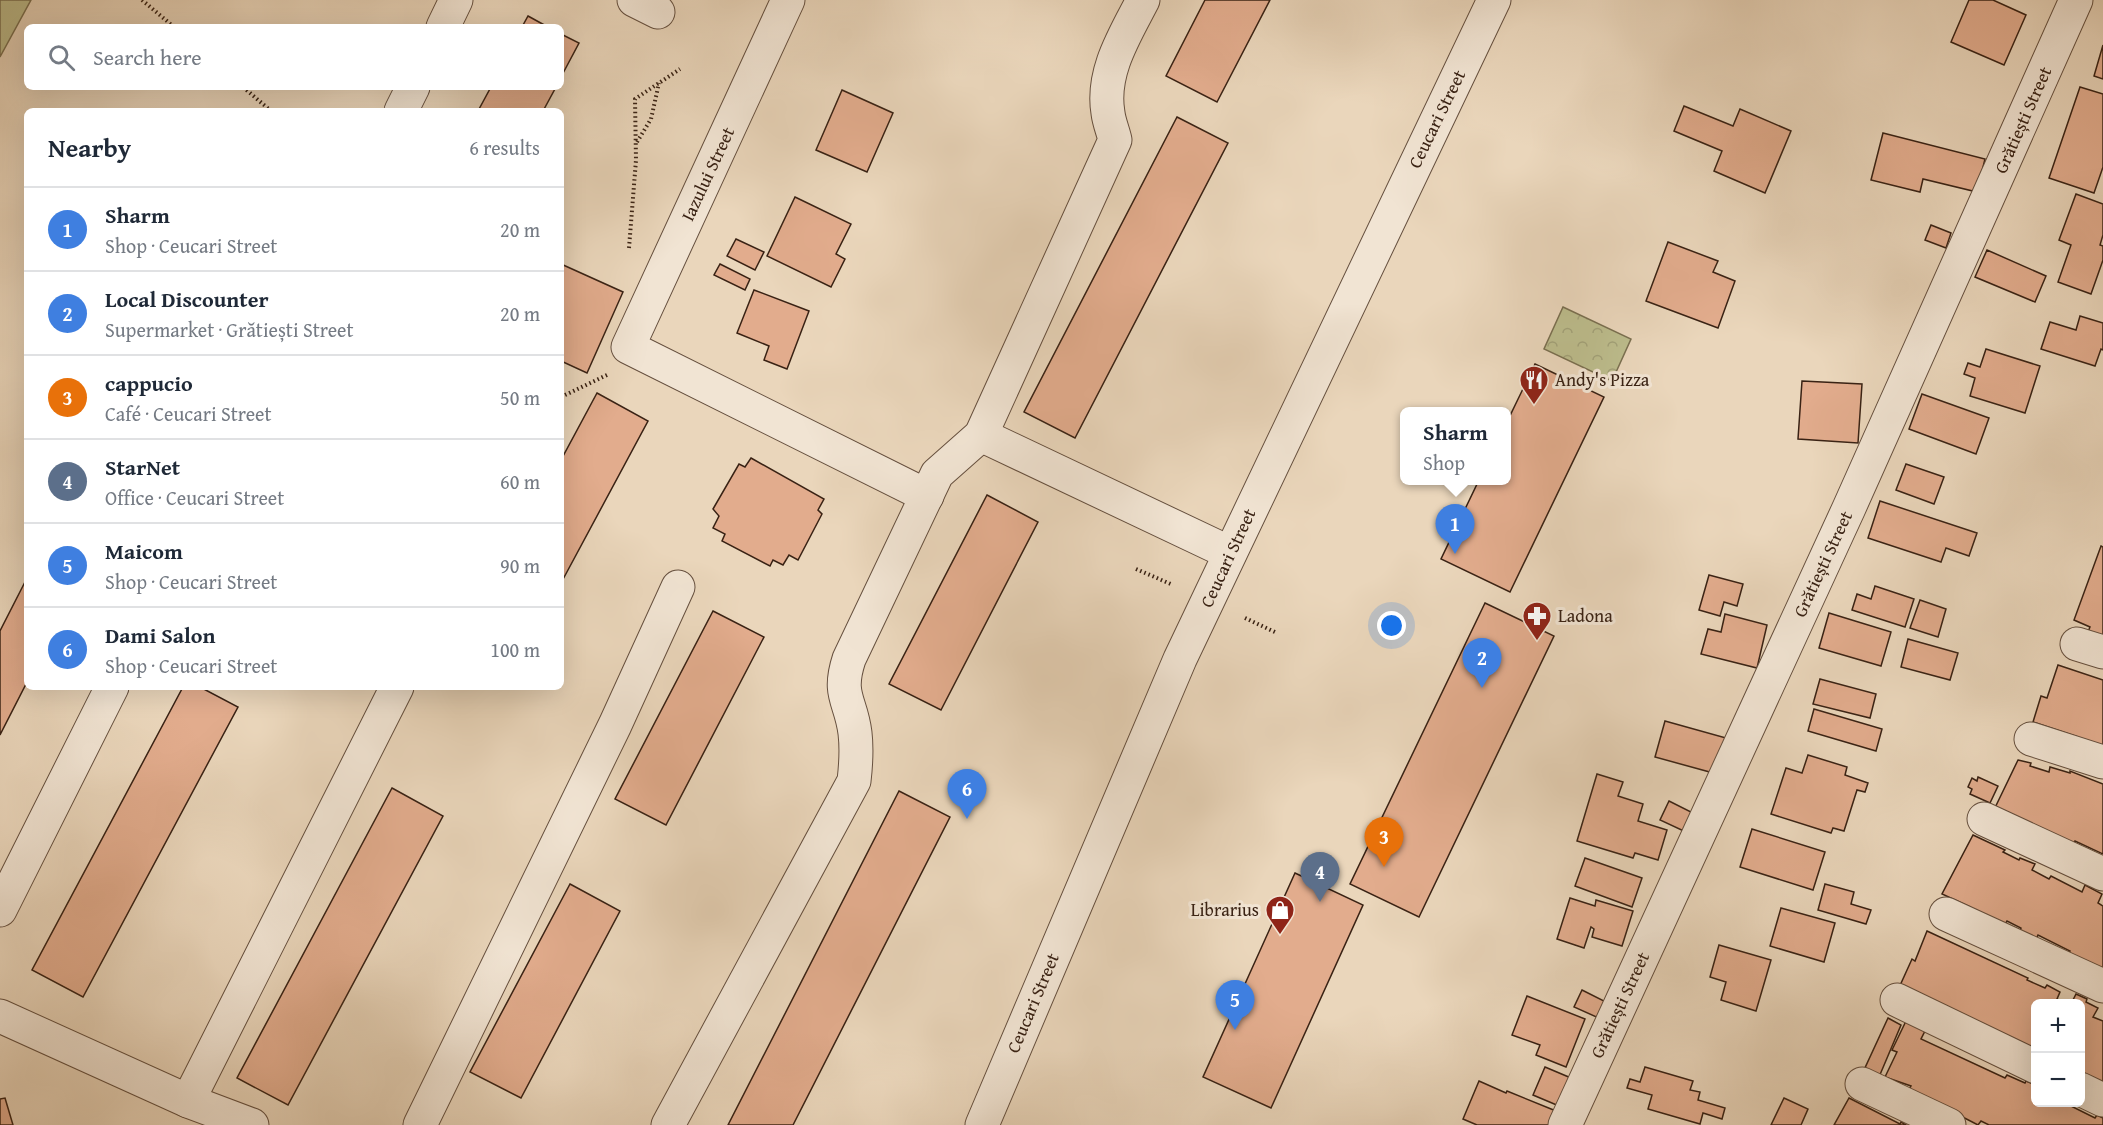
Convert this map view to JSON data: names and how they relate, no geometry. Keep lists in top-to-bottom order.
{
  "streets": {
    "street": ["Ceucari Street", "Grătiești Street", "Iazului Street"]
  },
  "places": {
    "restaurant": ["Andy's Pizza"],
    "pharmacy": ["Ladona"],
    "shop": ["Librarius"]
  },
  "page": {
    "search": "Search here",
    "heading": ["Nearby", "6 results"],
    "list": [
      {
        "mark": "1",
        "name": "Sharm",
        "note": "Shop · Ceucari Street",
        "value": "20 m"
      },
      {
        "mark": "2",
        "name": "Local Discounter",
        "note": "Supermarket · Grătiești Street",
        "value": "20 m"
      },
      {
        "mark": "3",
        "name": "cappucio",
        "note": "Café · Ceucari Street",
        "value": "50 m"
      },
      {
        "mark": "4",
        "name": "StarNet",
        "note": "Office · Ceucari Street",
        "value": "60 m"
      },
      {
        "mark": "5",
        "name": "Maicom",
        "note": "Shop · Ceucari Street",
        "value": "90 m"
      },
      {
        "mark": "6",
        "name": "Dami Salon",
        "note": "Shop · Ceucari Street",
        "value": "100 m"
      }
    ],
    "popup": ["Sharm", "Shop"],
    "pins": [
      "1",
      "2",
      "6",
      "3",
      "4",
      "5"
    ],
    "map_buttons": ["+", "−"]
  }
}
